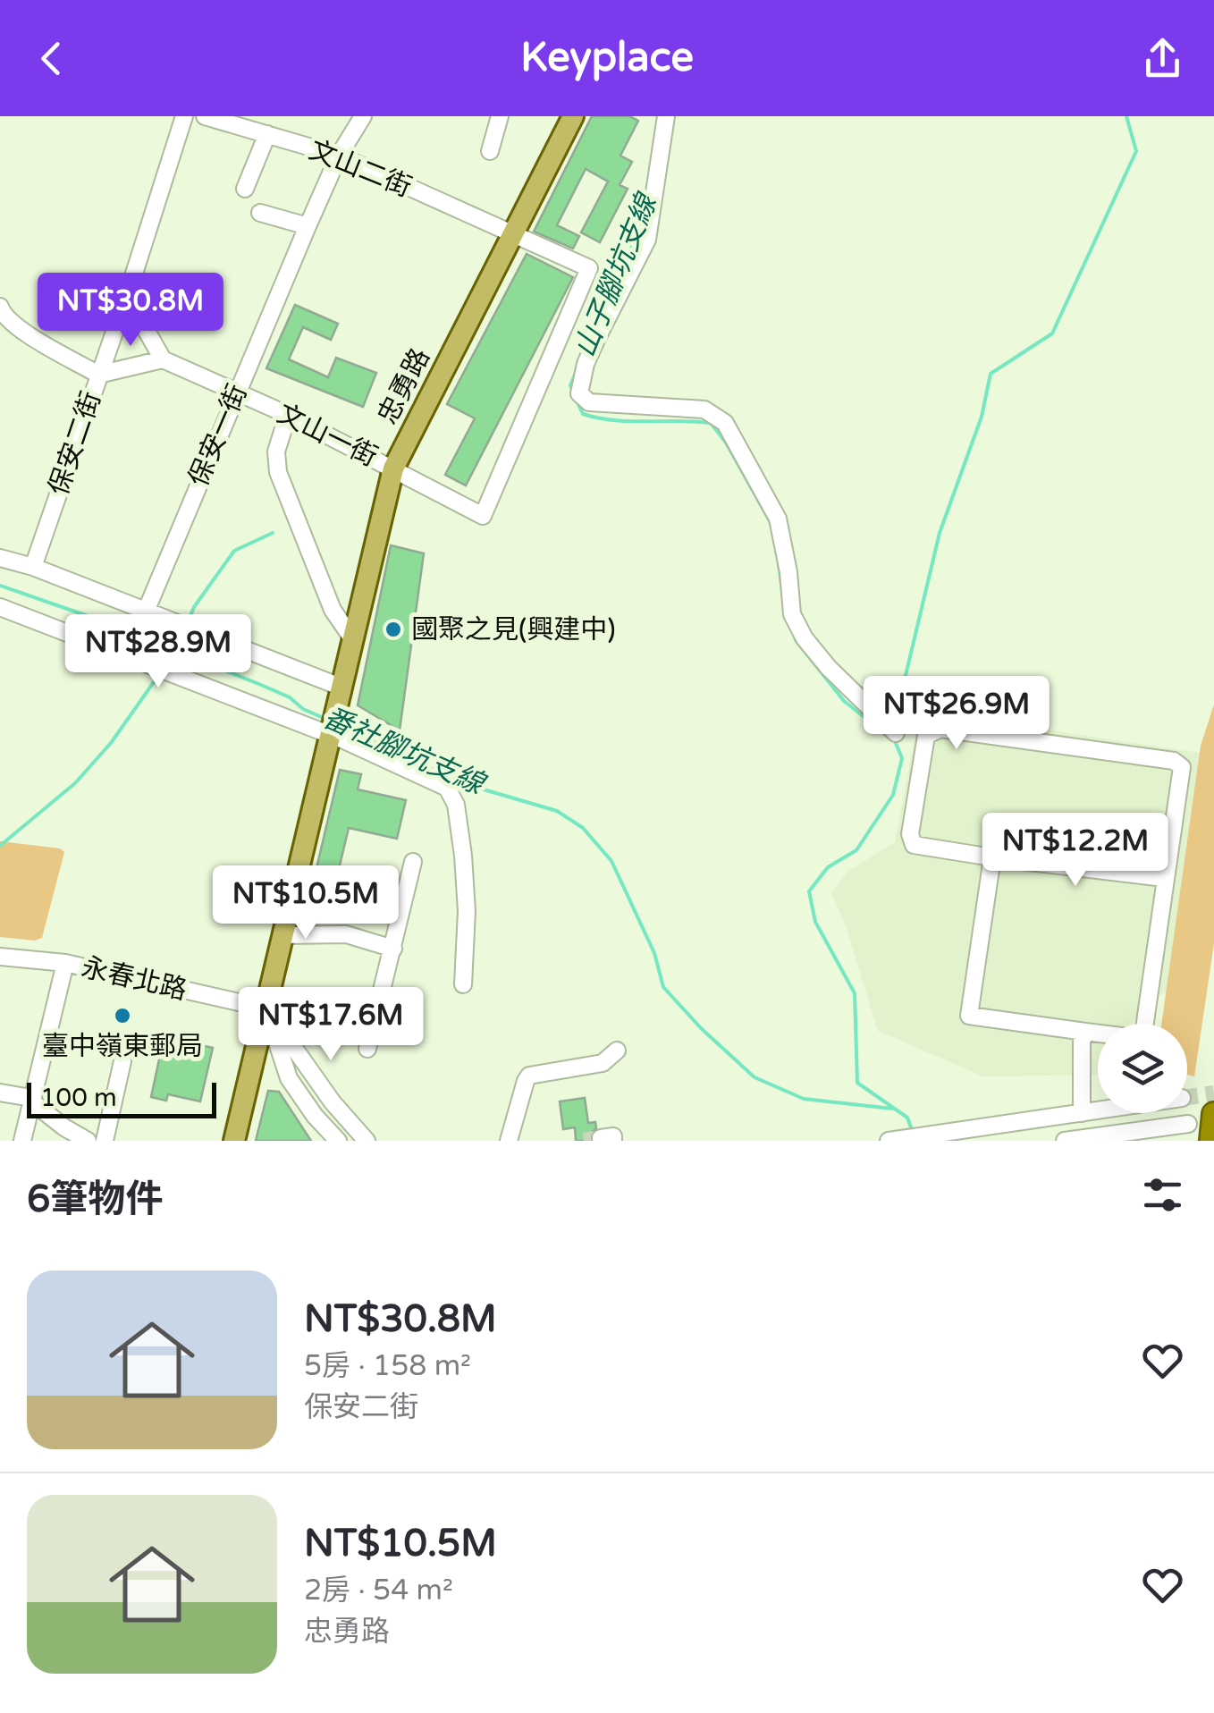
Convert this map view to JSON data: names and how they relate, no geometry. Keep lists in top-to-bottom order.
{
  "streets": {
    "main road": ["忠勇路"],
    "street": [
      "文山二街",
      "保安一街",
      "文山一街",
      "保安二街",
      "永春北路"
    ]
  },
  "crossings": [
    ["文山二街", "忠勇路"],
    ["文山二街", "保安一街"],
    ["文山二街", "文山一街"],
    ["忠勇路", "文山一街"],
    ["保安一街", "文山一街"]
  ],
  "water": ["山子腳坑支線", "番社腳坑支線"],
  "places": ["國聚之見(興建中)", "臺中嶺東郵局"],
  "scale_bar": "100 m",
  "page": {
    "header": "Keyplace",
    "price": [
      "NT$30.8M",
      "NT$28.9M",
      "NT$26.9M",
      "NT$12.2M",
      "NT$10.5M",
      "NT$17.6M"
    ],
    "scale": "100 m",
    "heading": "6筆物件",
    "list": [
      {
        "name": "NT$30.8M",
        "note": "5房 · 158 m² · 保安二街"
      },
      {
        "name": "NT$10.5M",
        "note": "2房 · 54 m² · 忠勇路"
      }
    ]
  }
}
